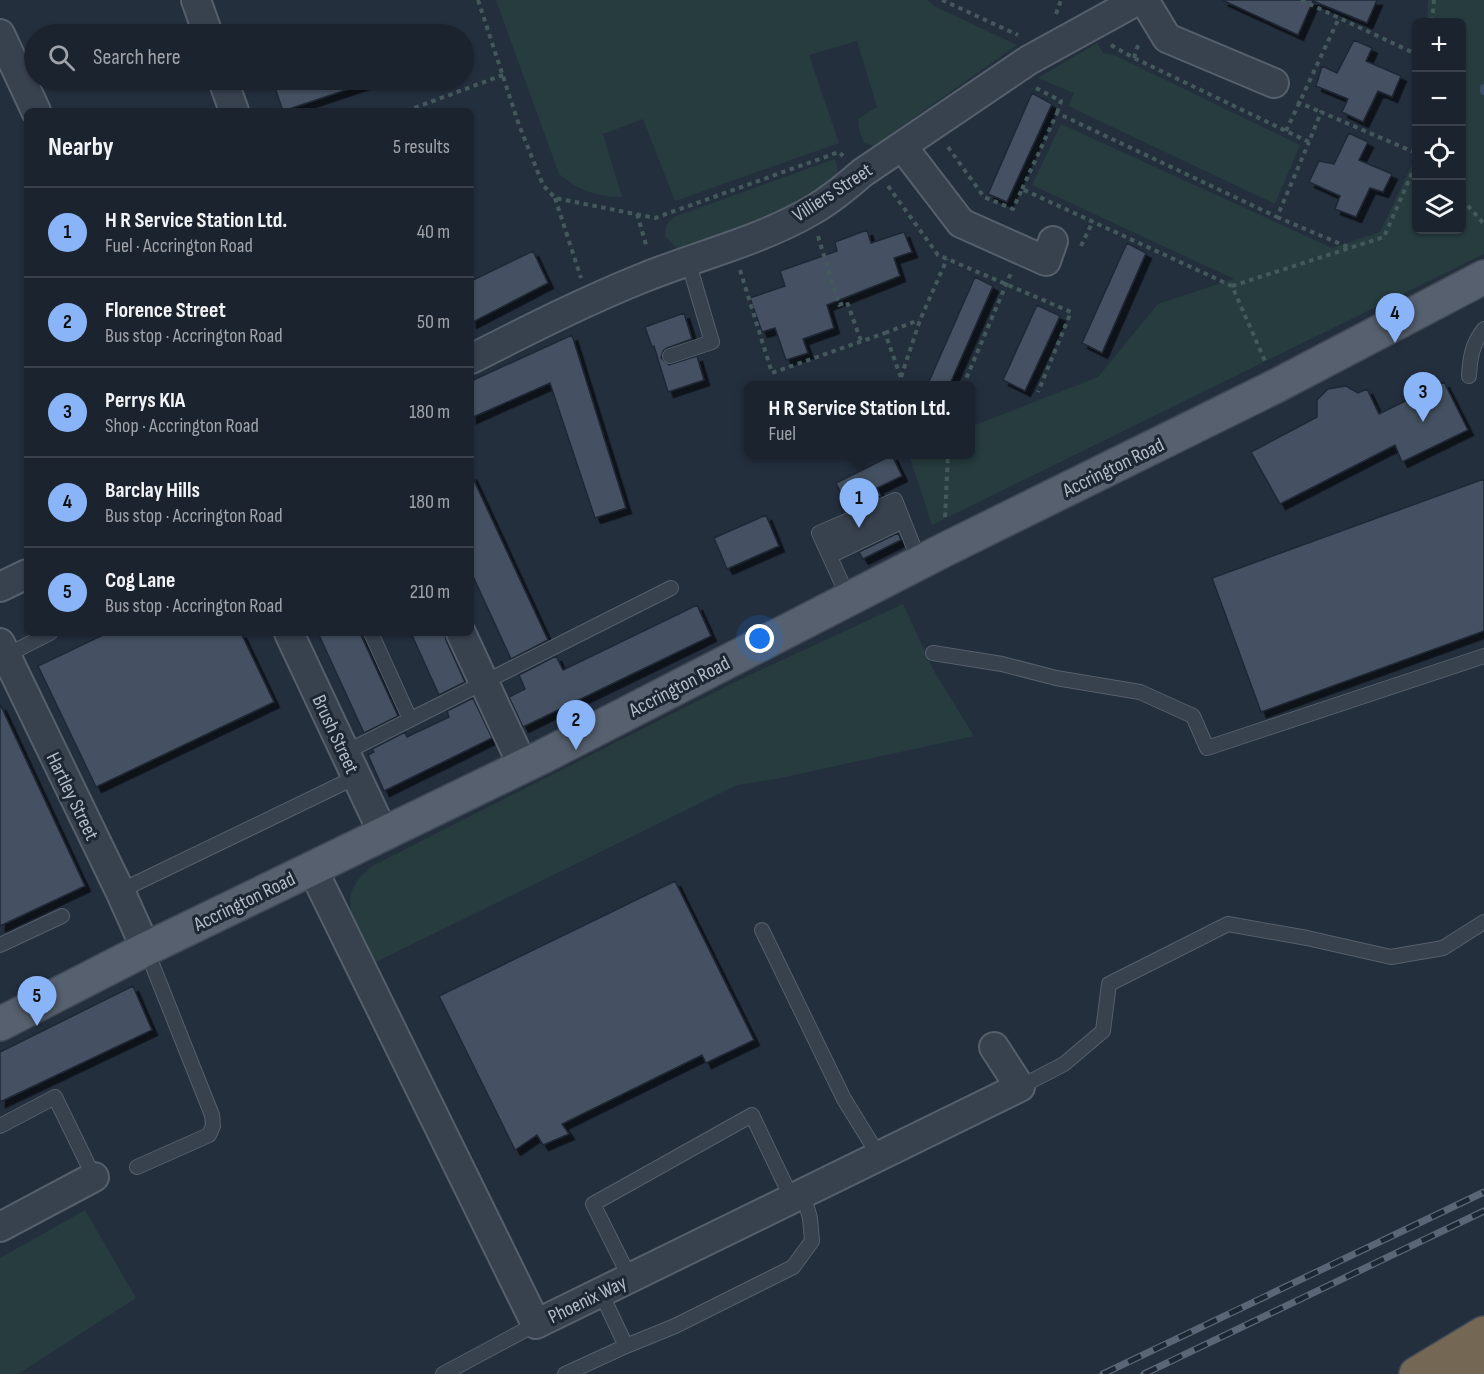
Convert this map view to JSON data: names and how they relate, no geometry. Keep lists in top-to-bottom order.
{
  "streets": {
    "main road": ["Accrington Road"],
    "street": [
      "Villiers Street",
      "Brush Street",
      "Hartley Street",
      "Phoenix Way"
    ]
  },
  "crossings": [
    ["Accrington Road", "Brush Street"],
    ["Accrington Road", "Hartley Street"],
    ["Accrington Road", "Phoenix Way"]
  ],
  "page": {
    "map_buttons": ["+", "−"],
    "search": "Search here",
    "heading": ["Nearby", "5 results"],
    "list": [
      {
        "mark": "1",
        "name": "H R Service Station Ltd.",
        "note": "Fuel · Accrington Road",
        "value": "40 m"
      },
      {
        "mark": "2",
        "name": "Florence Street",
        "note": "Bus stop · Accrington Road",
        "value": "50 m"
      },
      {
        "mark": "3",
        "name": "Perrys KIA",
        "note": "Shop · Accrington Road",
        "value": "180 m"
      },
      {
        "mark": "4",
        "name": "Barclay Hills",
        "note": "Bus stop · Accrington Road",
        "value": "180 m"
      },
      {
        "mark": "5",
        "name": "Cog Lane",
        "note": "Bus stop · Accrington Road",
        "value": "210 m"
      }
    ],
    "pins": [
      "4",
      "3",
      "1",
      "2",
      "5"
    ],
    "popup": ["H R Service Station Ltd.", "Fuel"]
  }
}
